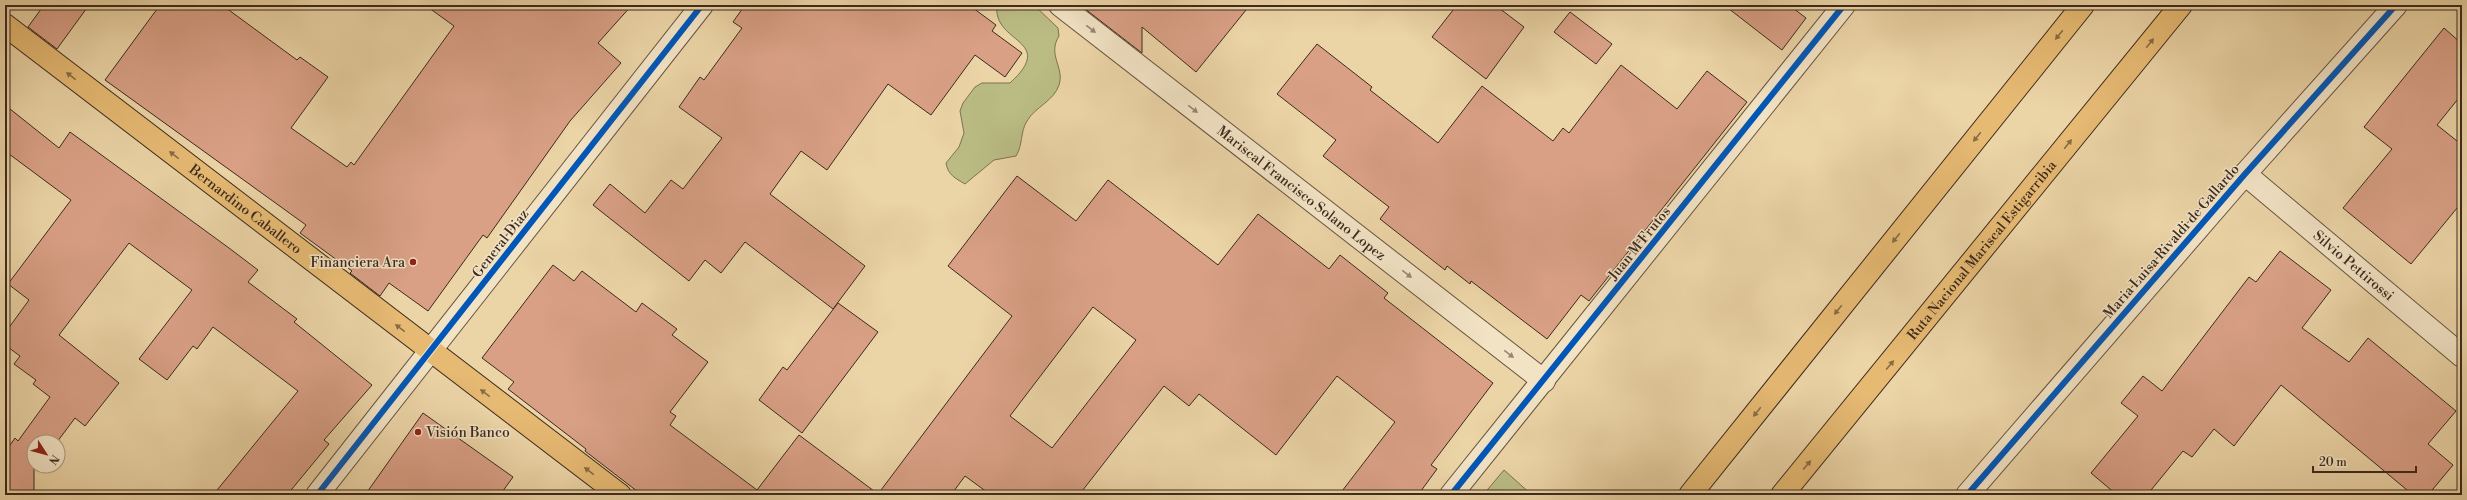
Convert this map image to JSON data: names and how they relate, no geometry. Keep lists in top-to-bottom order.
{
  "streets": {
    "highway": ["Bernardino Caballero", "Ruta Nacional Mariscal Estigarribia"],
    "street": [
      "Mariscal Francisco Solano Lopez",
      "Maria Luisa Rivaldi de Gallardo",
      "General Diaz",
      "Juan M Frutos",
      "Silvio Pettirossi"
    ]
  },
  "crossings": [
    ["Mariscal Francisco Solano Lopez", "Juan M Frutos"],
    ["Bernardino Caballero", "General Diaz"],
    ["Maria Luisa Rivaldi de Gallardo", "Silvio Pettirossi"]
  ],
  "one_way": ["Mariscal Francisco Solano Lopez", "Bernardino Caballero"],
  "places": ["Financiera Ara", "Visión Banco"],
  "scale_bar": "20 m",
  "north": "bottom right"
}
